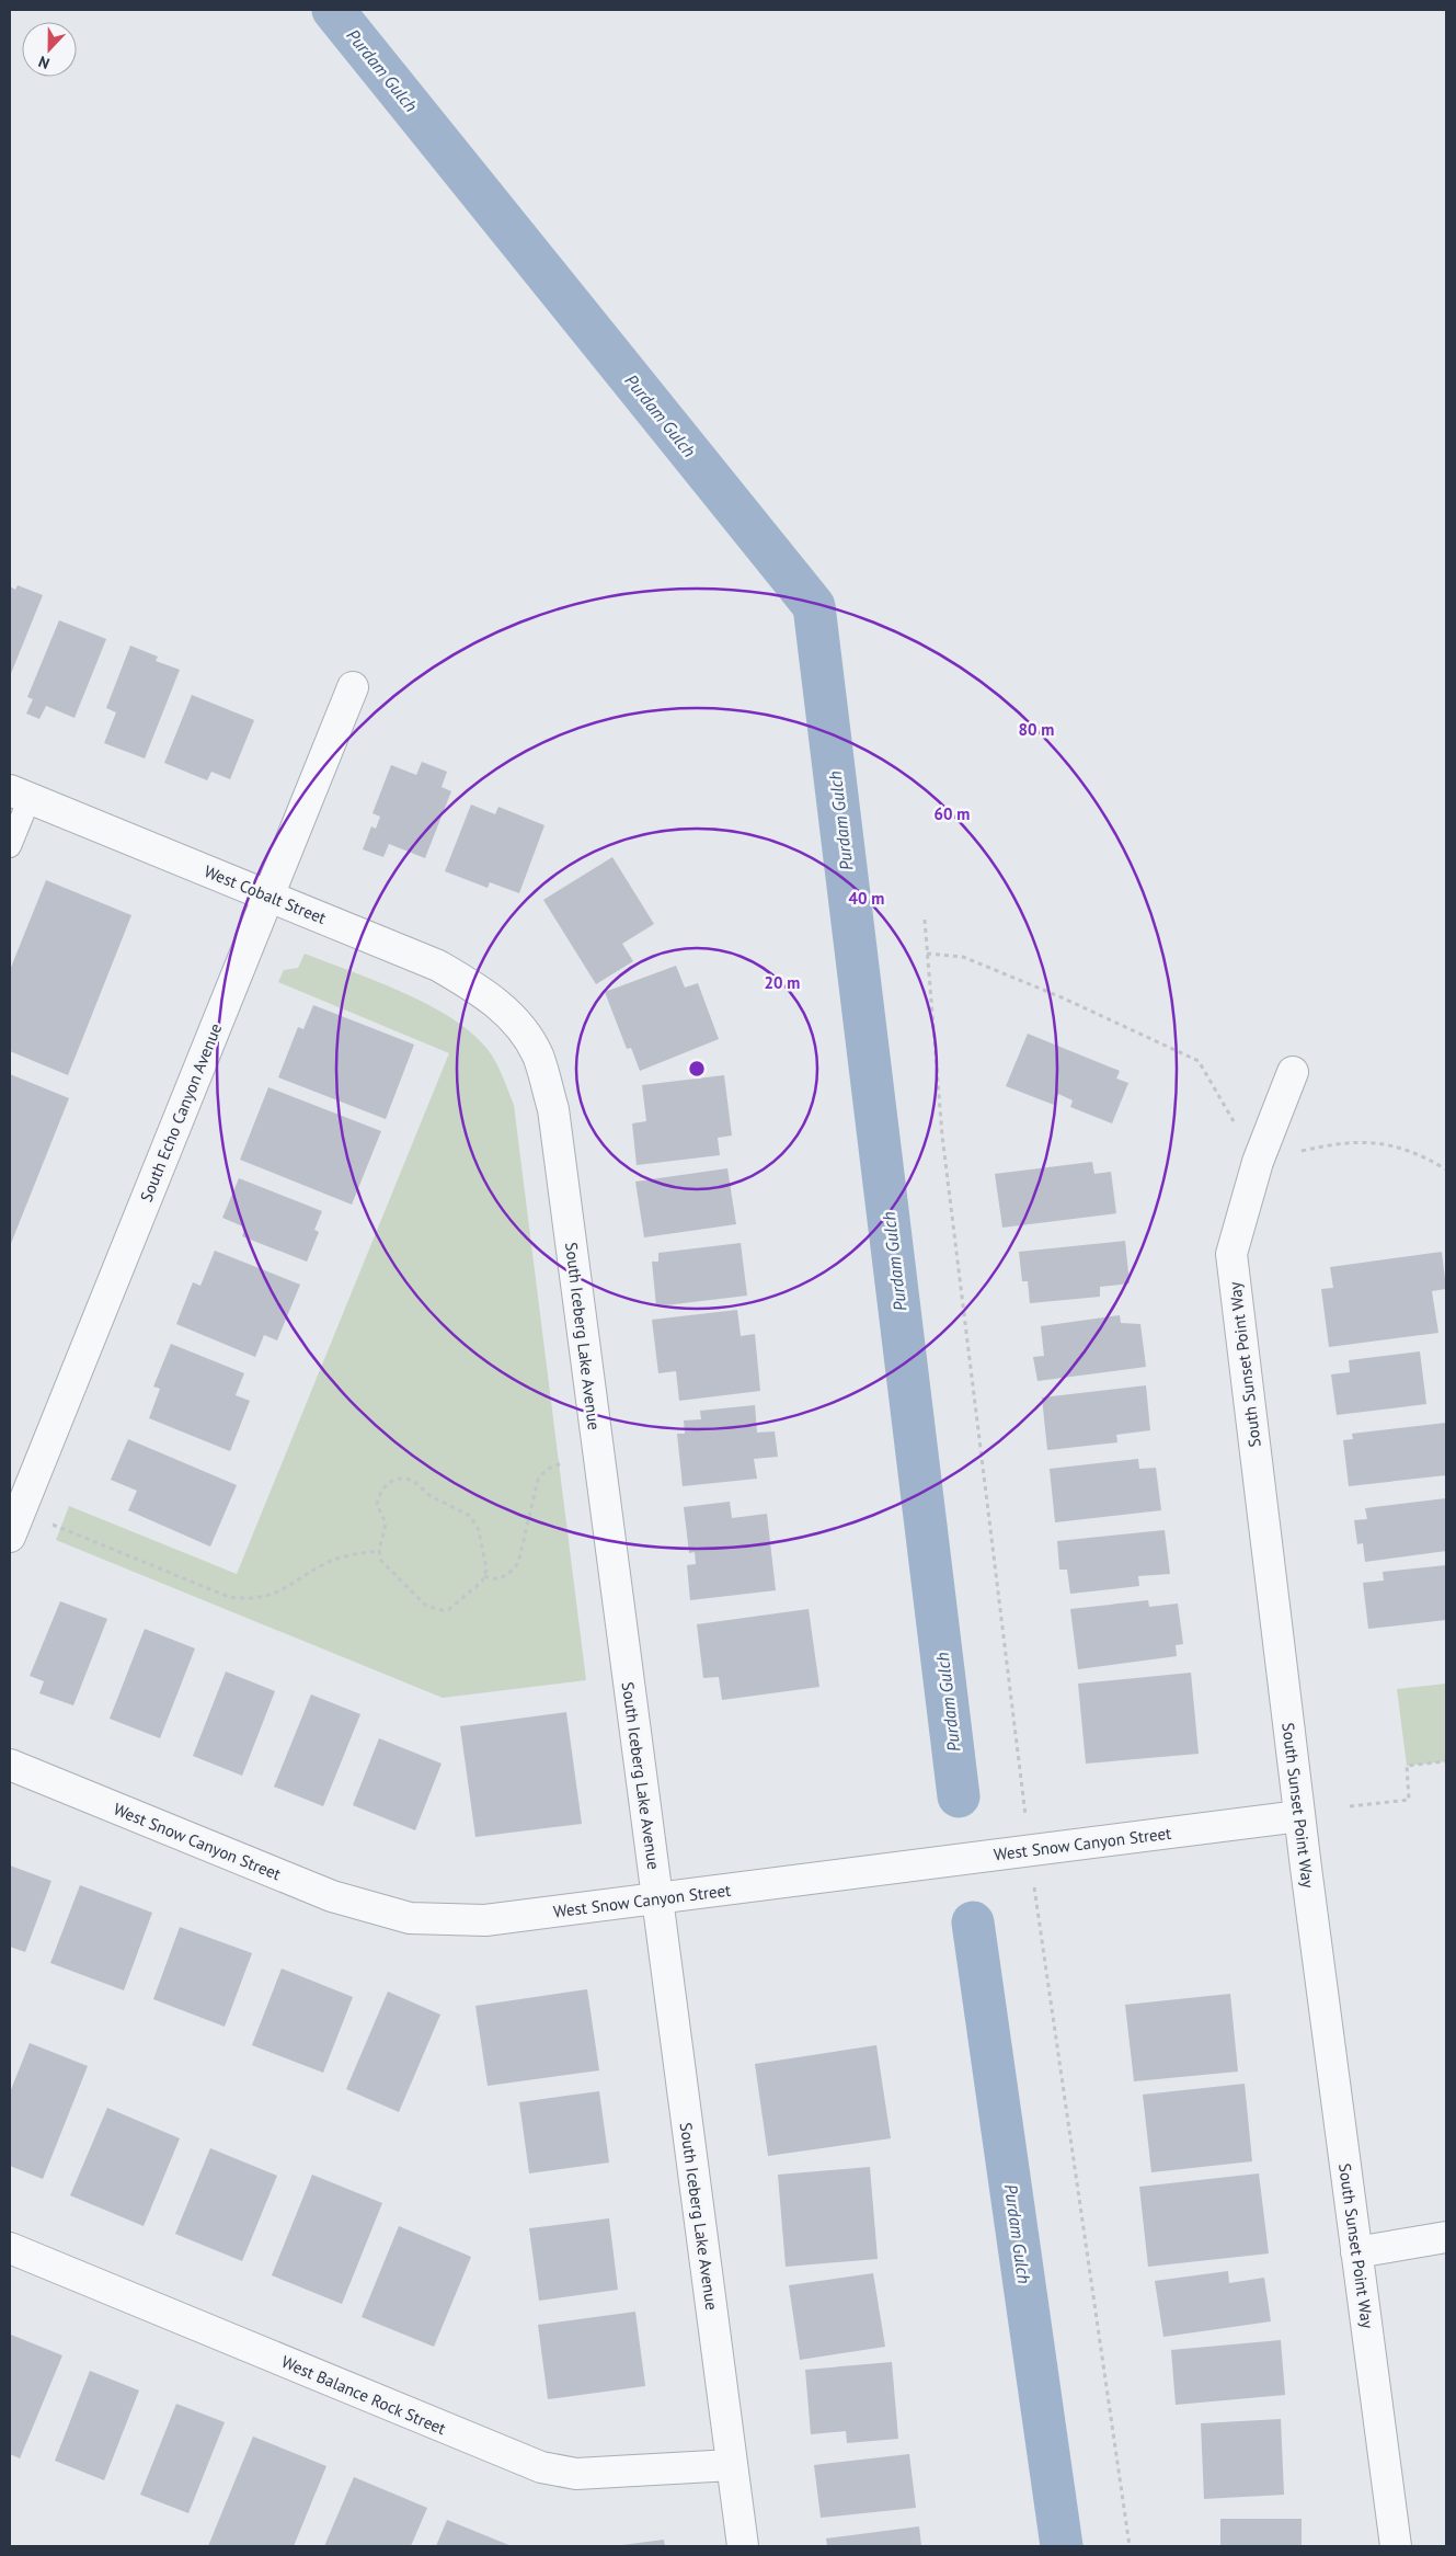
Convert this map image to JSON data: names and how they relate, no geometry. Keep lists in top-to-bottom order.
{
  "streets": {
    "street": [
      "West Cobalt Street",
      "South Echo Canyon Avenue",
      "South Iceberg Lake Avenue",
      "South Sunset Point Way",
      "West Snow Canyon Street",
      "West Balance Rock Street"
    ]
  },
  "crossings": [
    ["West Cobalt Street", "South Echo Canyon Avenue"],
    ["West Cobalt Street", "South Iceberg Lake Avenue"],
    ["South Iceberg Lake Avenue", "West Snow Canyon Street"],
    ["South Iceberg Lake Avenue", "West Balance Rock Street"],
    ["South Sunset Point Way", "West Snow Canyon Street"]
  ],
  "water": ["Purdam Gulch"],
  "north": "bottom",
  "rings": [
    "80 m",
    "60 m",
    "40 m",
    "20 m"
  ]
}
